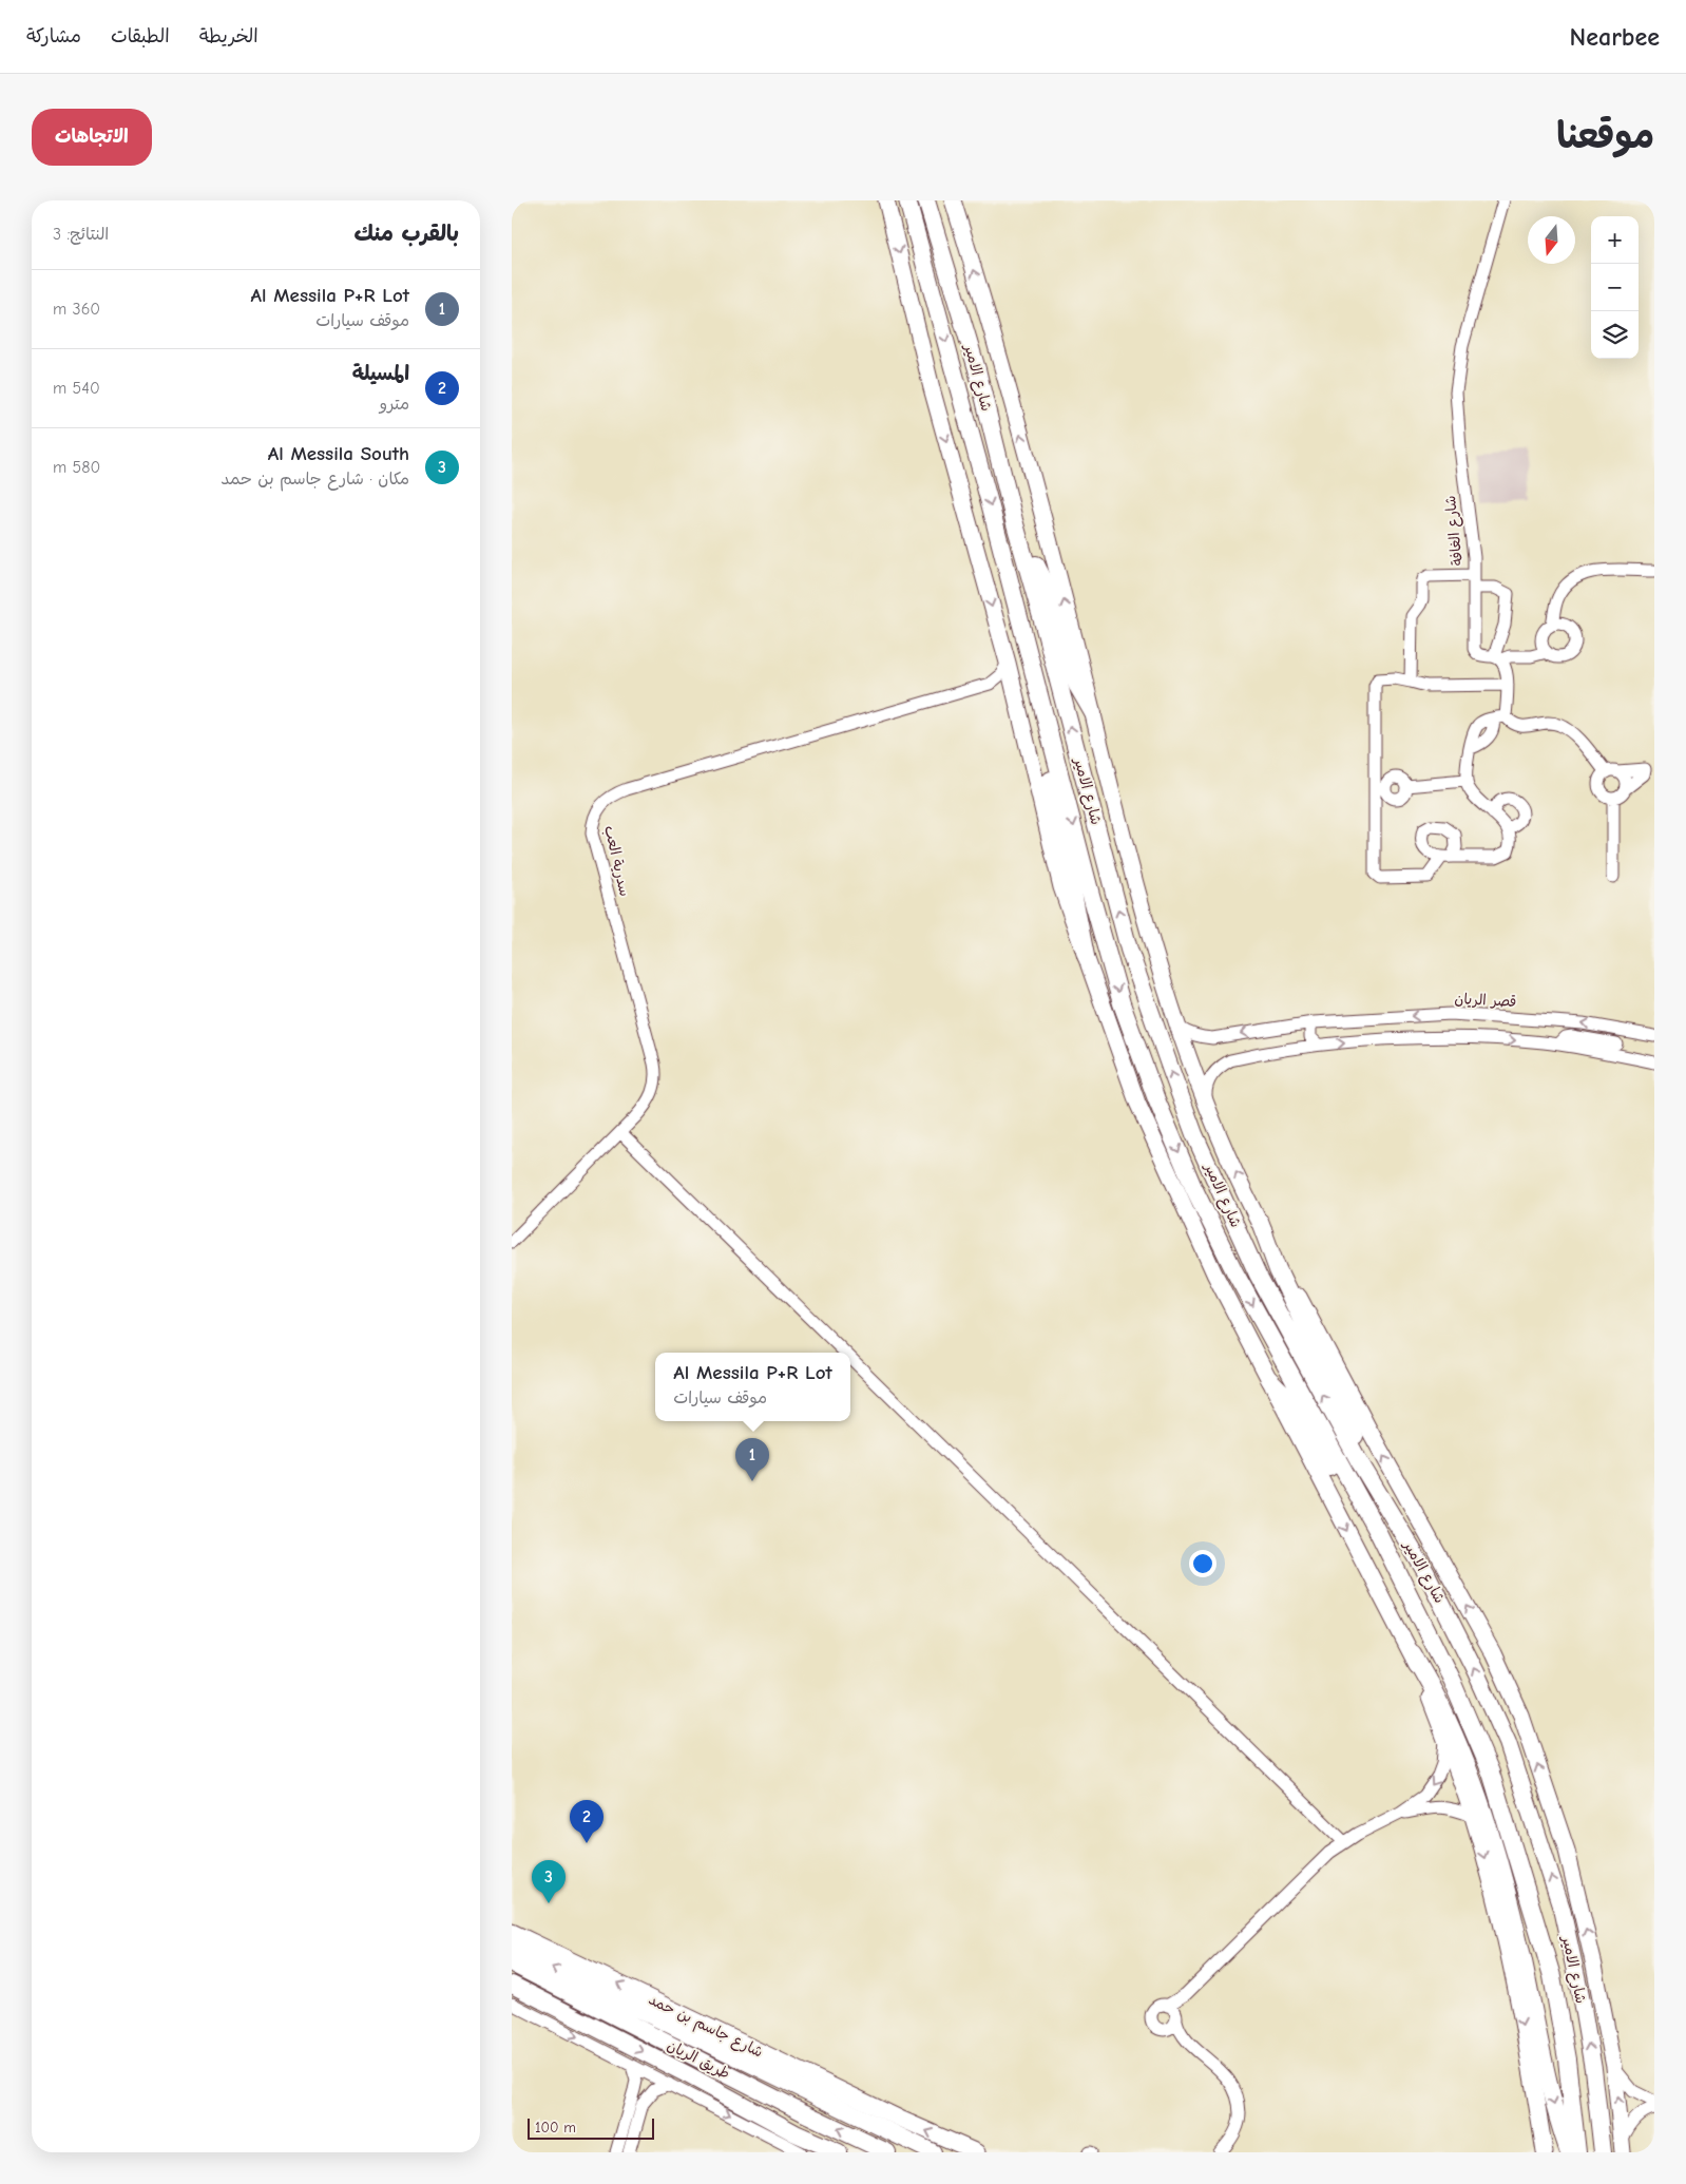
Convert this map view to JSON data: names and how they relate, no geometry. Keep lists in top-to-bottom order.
{
  "streets": {
    "highway": ["شارع الامير", "طريق الريان"],
    "main road": ["شارع جاسم بن حمد"],
    "street": ["شارع الغافة", "سدرية العب", "قصر الريان"]
  },
  "crossings": [
    ["شارع الامير", "قصر الريان"]
  ],
  "scale_bar": "100 m",
  "north": "bottom",
  "page": {
    "header": "Nearbee",
    "nav": ["الخريطة", "الطبقات", "مشاركة"],
    "title": "موقعنا",
    "buttons": "الاتجاهات",
    "heading": ["بالقرب منك", "النتائج: 3"],
    "map_buttons": ["+", "−"],
    "list": [
      {
        "mark": "1",
        "name": "Al Messila P+R Lot",
        "note": "موقف سيارات",
        "value": "360 m"
      },
      {
        "mark": "2",
        "name": "المسيلة",
        "note": "مترو",
        "value": "540 m"
      },
      {
        "mark": "3",
        "name": "Al Messila South",
        "note": "مكان · شارع جاسم بن حمد",
        "value": "580 m"
      }
    ],
    "popup": ["Al Messila P+R Lot", "موقف سيارات"],
    "pins": ["1", "2", "3"],
    "scale": "100 m"
  }
}
